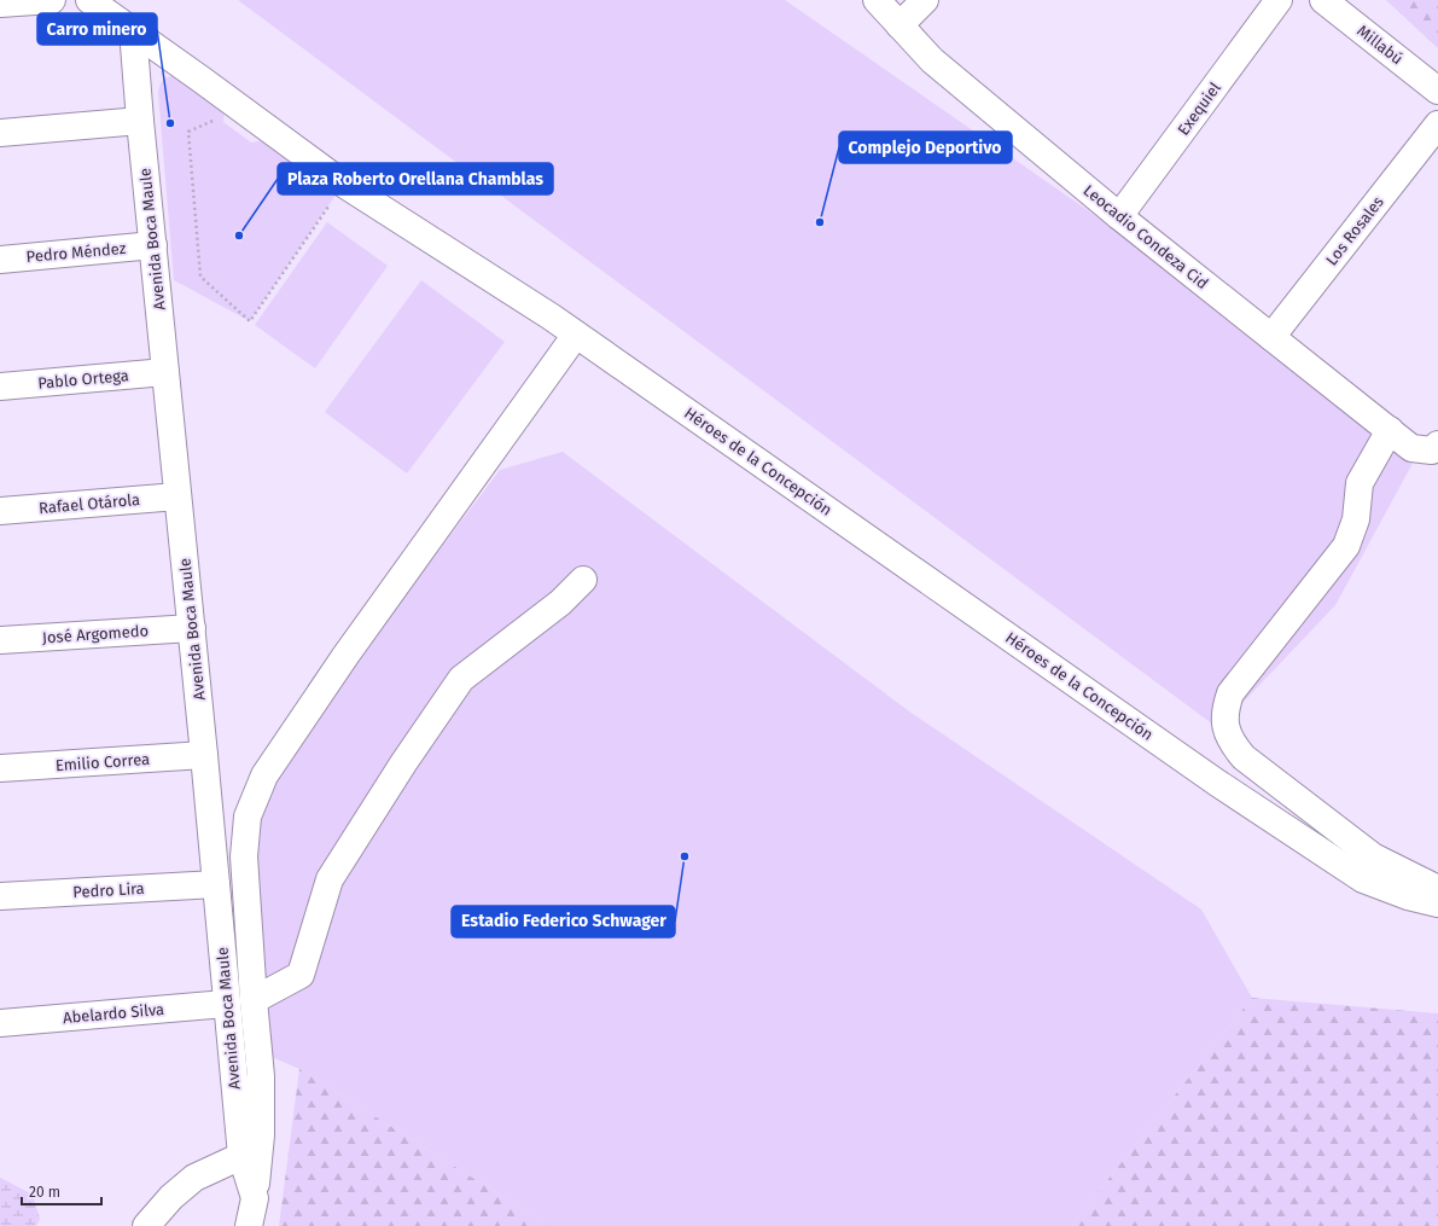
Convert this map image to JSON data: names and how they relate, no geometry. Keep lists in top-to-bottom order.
{
  "streets": {
    "street": [
      "Millabú",
      "Exequiel",
      "Los Rosales",
      "Leocadio Condeza Cid",
      "Avenida Boca Maule",
      "Pedro Méndez",
      "Pablo Ortega",
      "Héroes de la Concepción",
      "Rafael Otárola",
      "José Argomedo",
      "Emilio Correa",
      "Pedro Lira",
      "Abelardo Silva"
    ]
  },
  "crossings": [
    ["Exequiel", "Leocadio Condeza Cid"],
    ["Los Rosales", "Leocadio Condeza Cid"],
    ["Avenida Boca Maule", "Pedro Méndez"],
    ["Avenida Boca Maule", "Pablo Ortega"],
    ["Avenida Boca Maule", "Héroes de la Concepción"],
    ["Avenida Boca Maule", "Rafael Otárola"],
    ["Avenida Boca Maule", "José Argomedo"],
    ["Avenida Boca Maule", "Emilio Correa"],
    ["Avenida Boca Maule", "Pedro Lira"],
    ["Avenida Boca Maule", "Abelardo Silva"]
  ],
  "places": [
    "Carro minero",
    "Complejo Deportivo",
    "Plaza Roberto Orellana Chamblas",
    "Estadio Federico Schwager"
  ],
  "scale_bar": "20 m"
}
